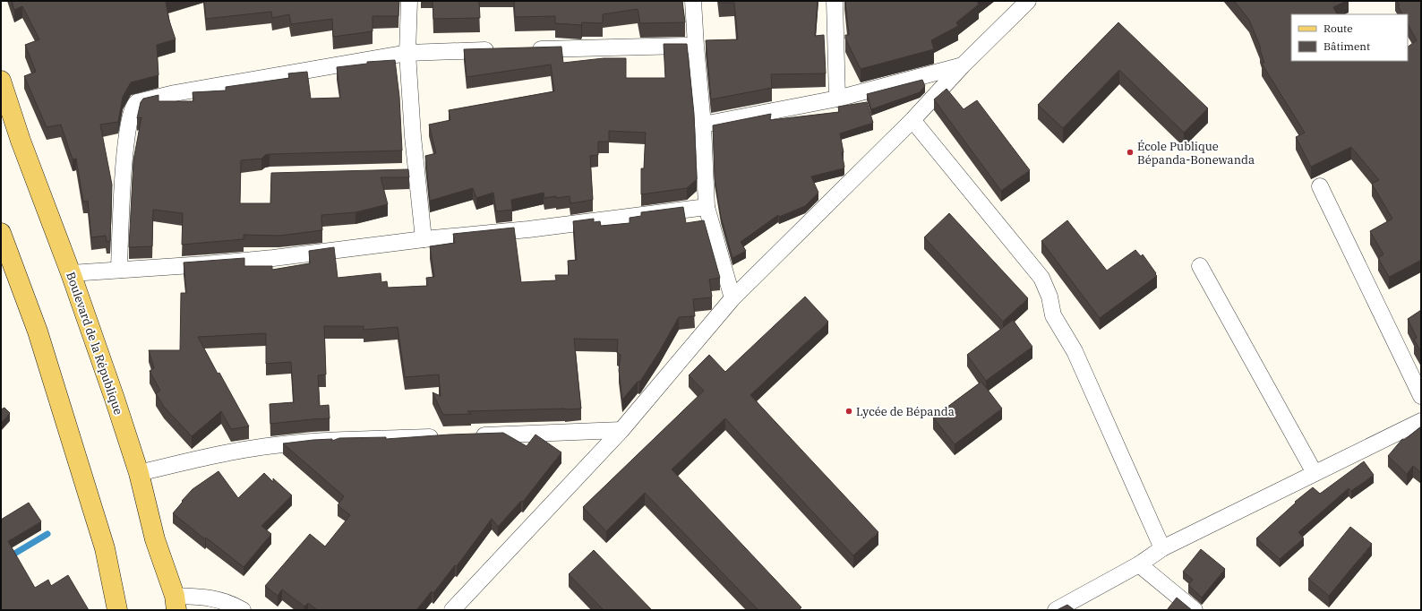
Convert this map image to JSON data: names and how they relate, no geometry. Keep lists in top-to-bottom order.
{
  "streets": {
    "main road": ["Boulevard de la République"]
  },
  "places": ["École Publique Bépanda-Bonewanda", "Lycée de Bépanda"],
  "legend": ["Route", "Bâtiment"]
}
